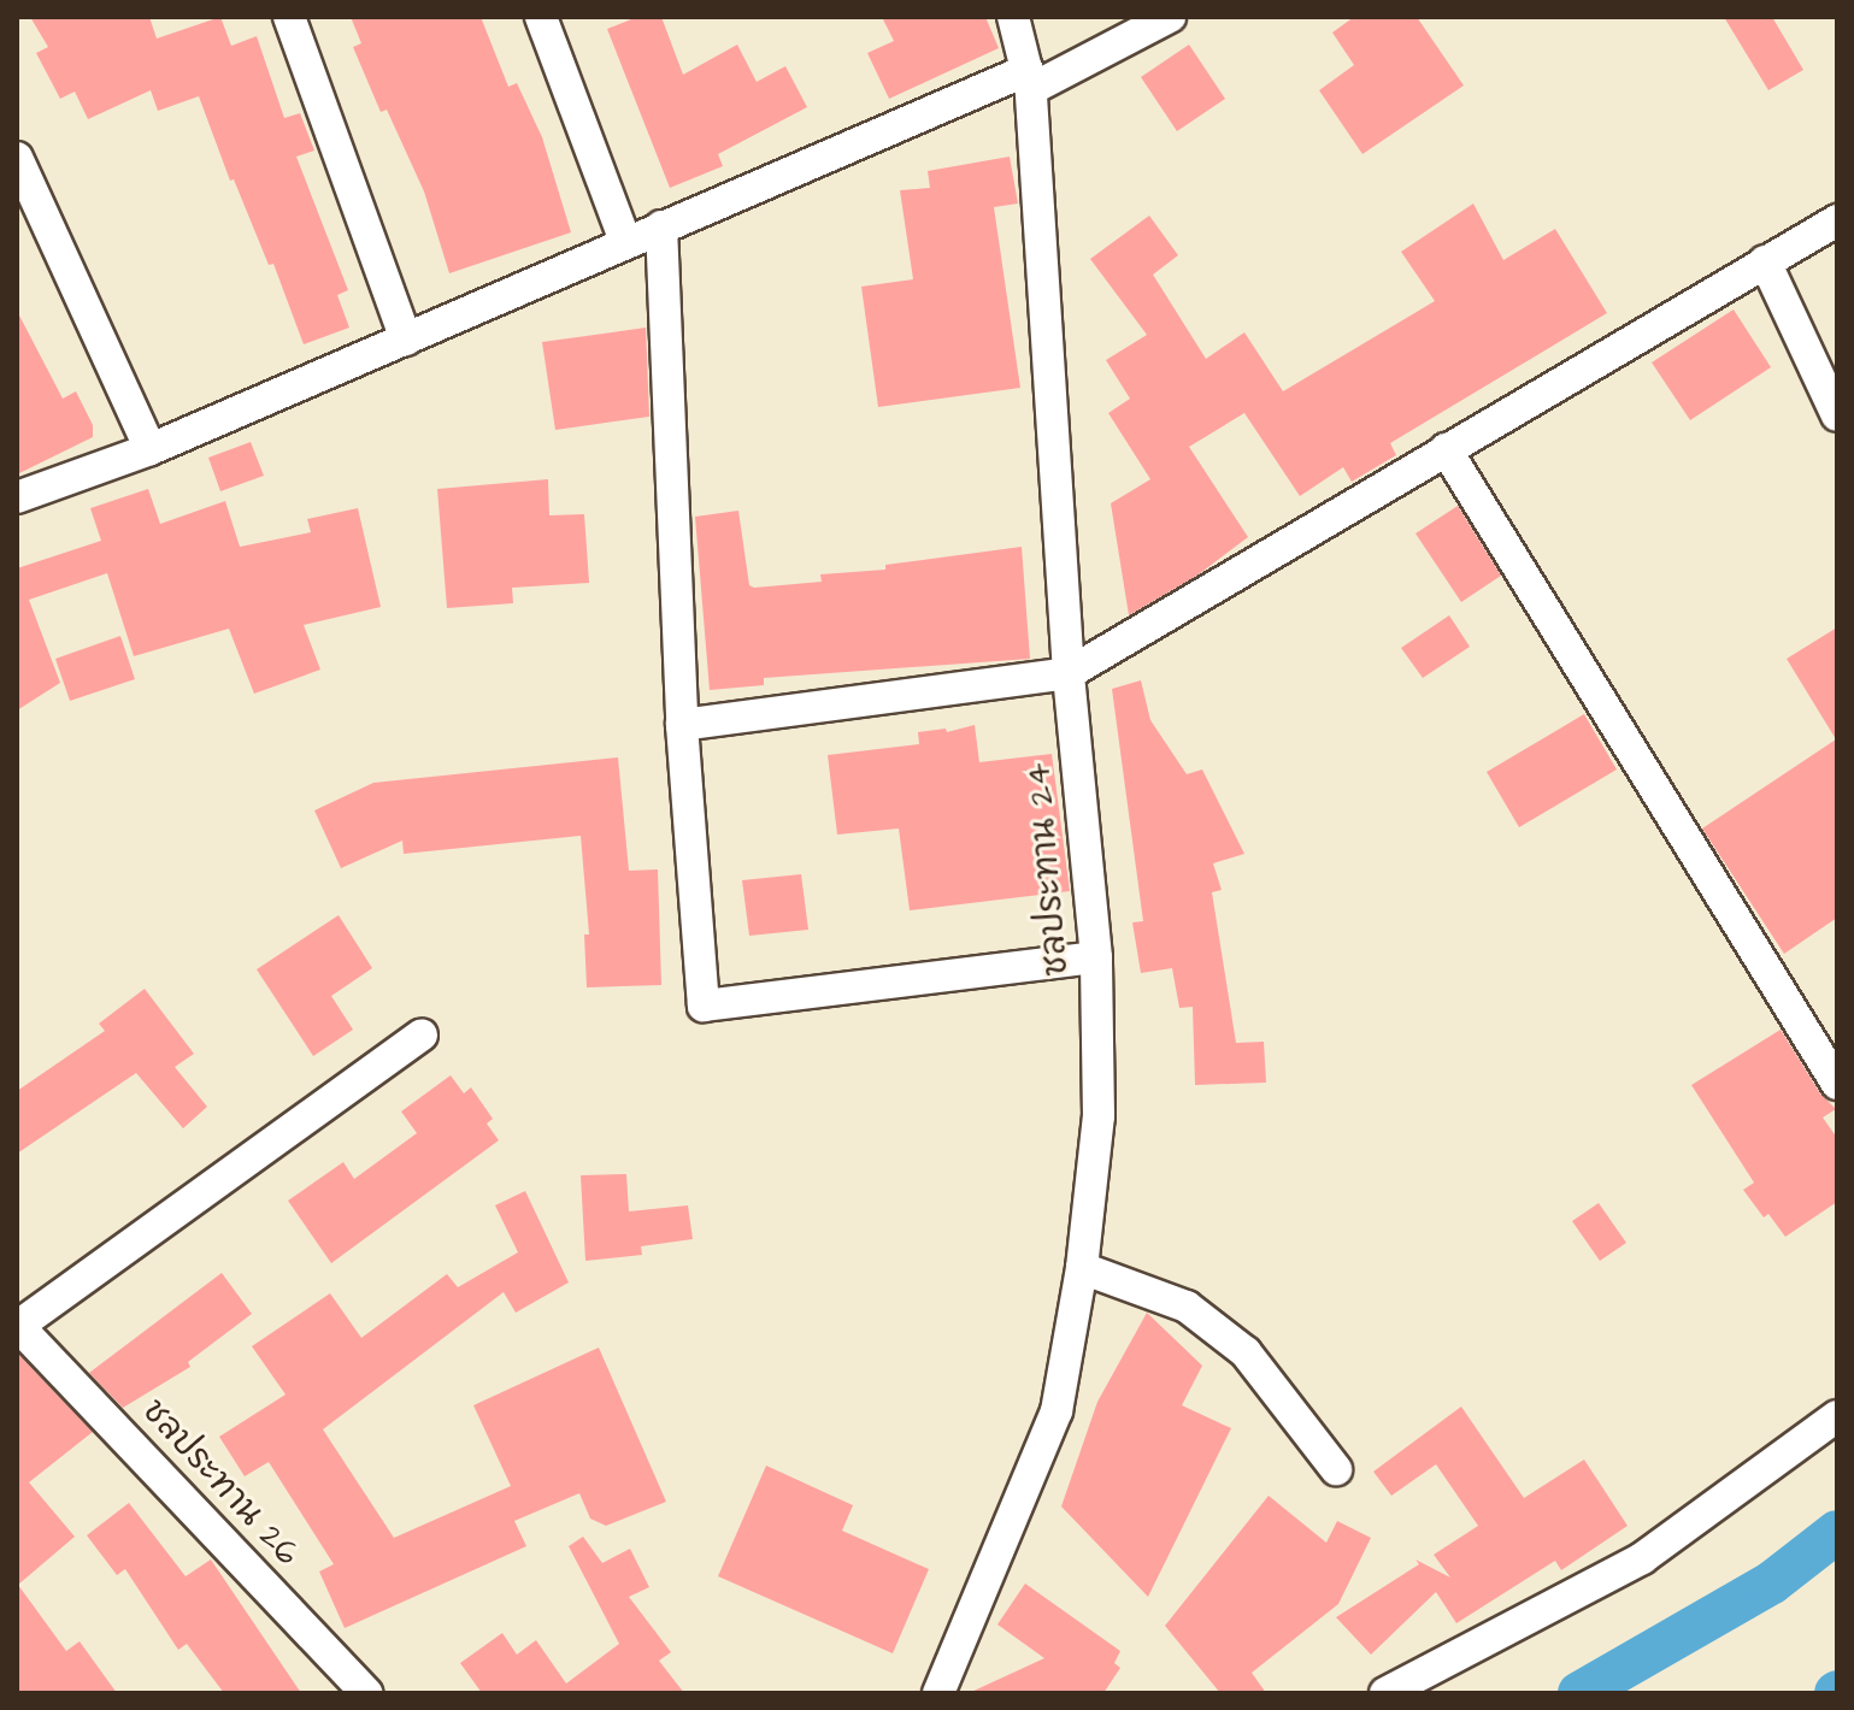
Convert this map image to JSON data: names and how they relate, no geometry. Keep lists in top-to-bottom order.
{
  "streets": {
    "street": ["ชลประทาน 24", "ชลประทาน 26"]
  }
}
